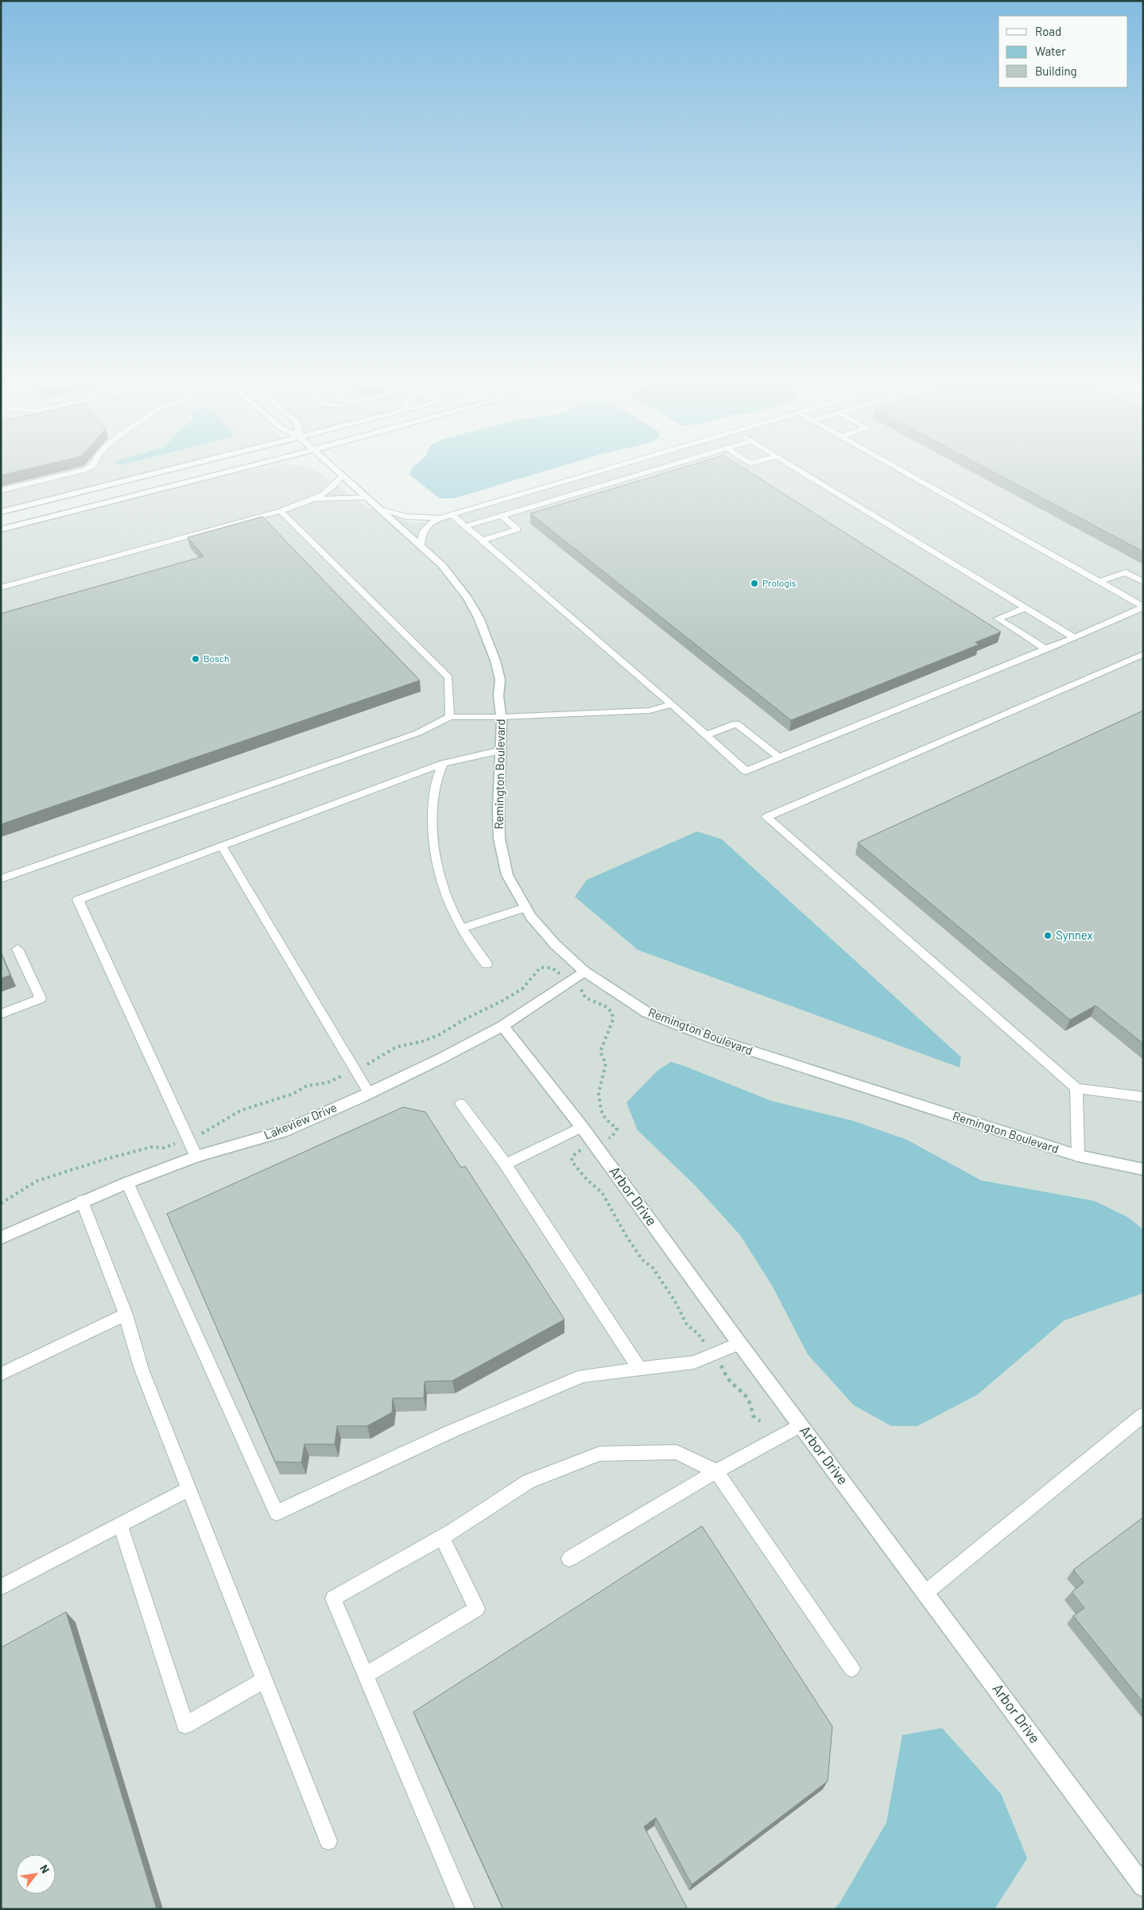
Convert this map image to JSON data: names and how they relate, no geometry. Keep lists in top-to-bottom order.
{
  "streets": {
    "street": ["Remington Boulevard", "Lakeview Drive", "Arbor Drive"]
  },
  "crossings": [
    ["Remington Boulevard", "Lakeview Drive"],
    ["Lakeview Drive", "Arbor Drive"]
  ],
  "places": ["Prologis", "Bosch", "Synnex"],
  "legend": ["Road", "Water", "Building"],
  "north": "top right"
}
